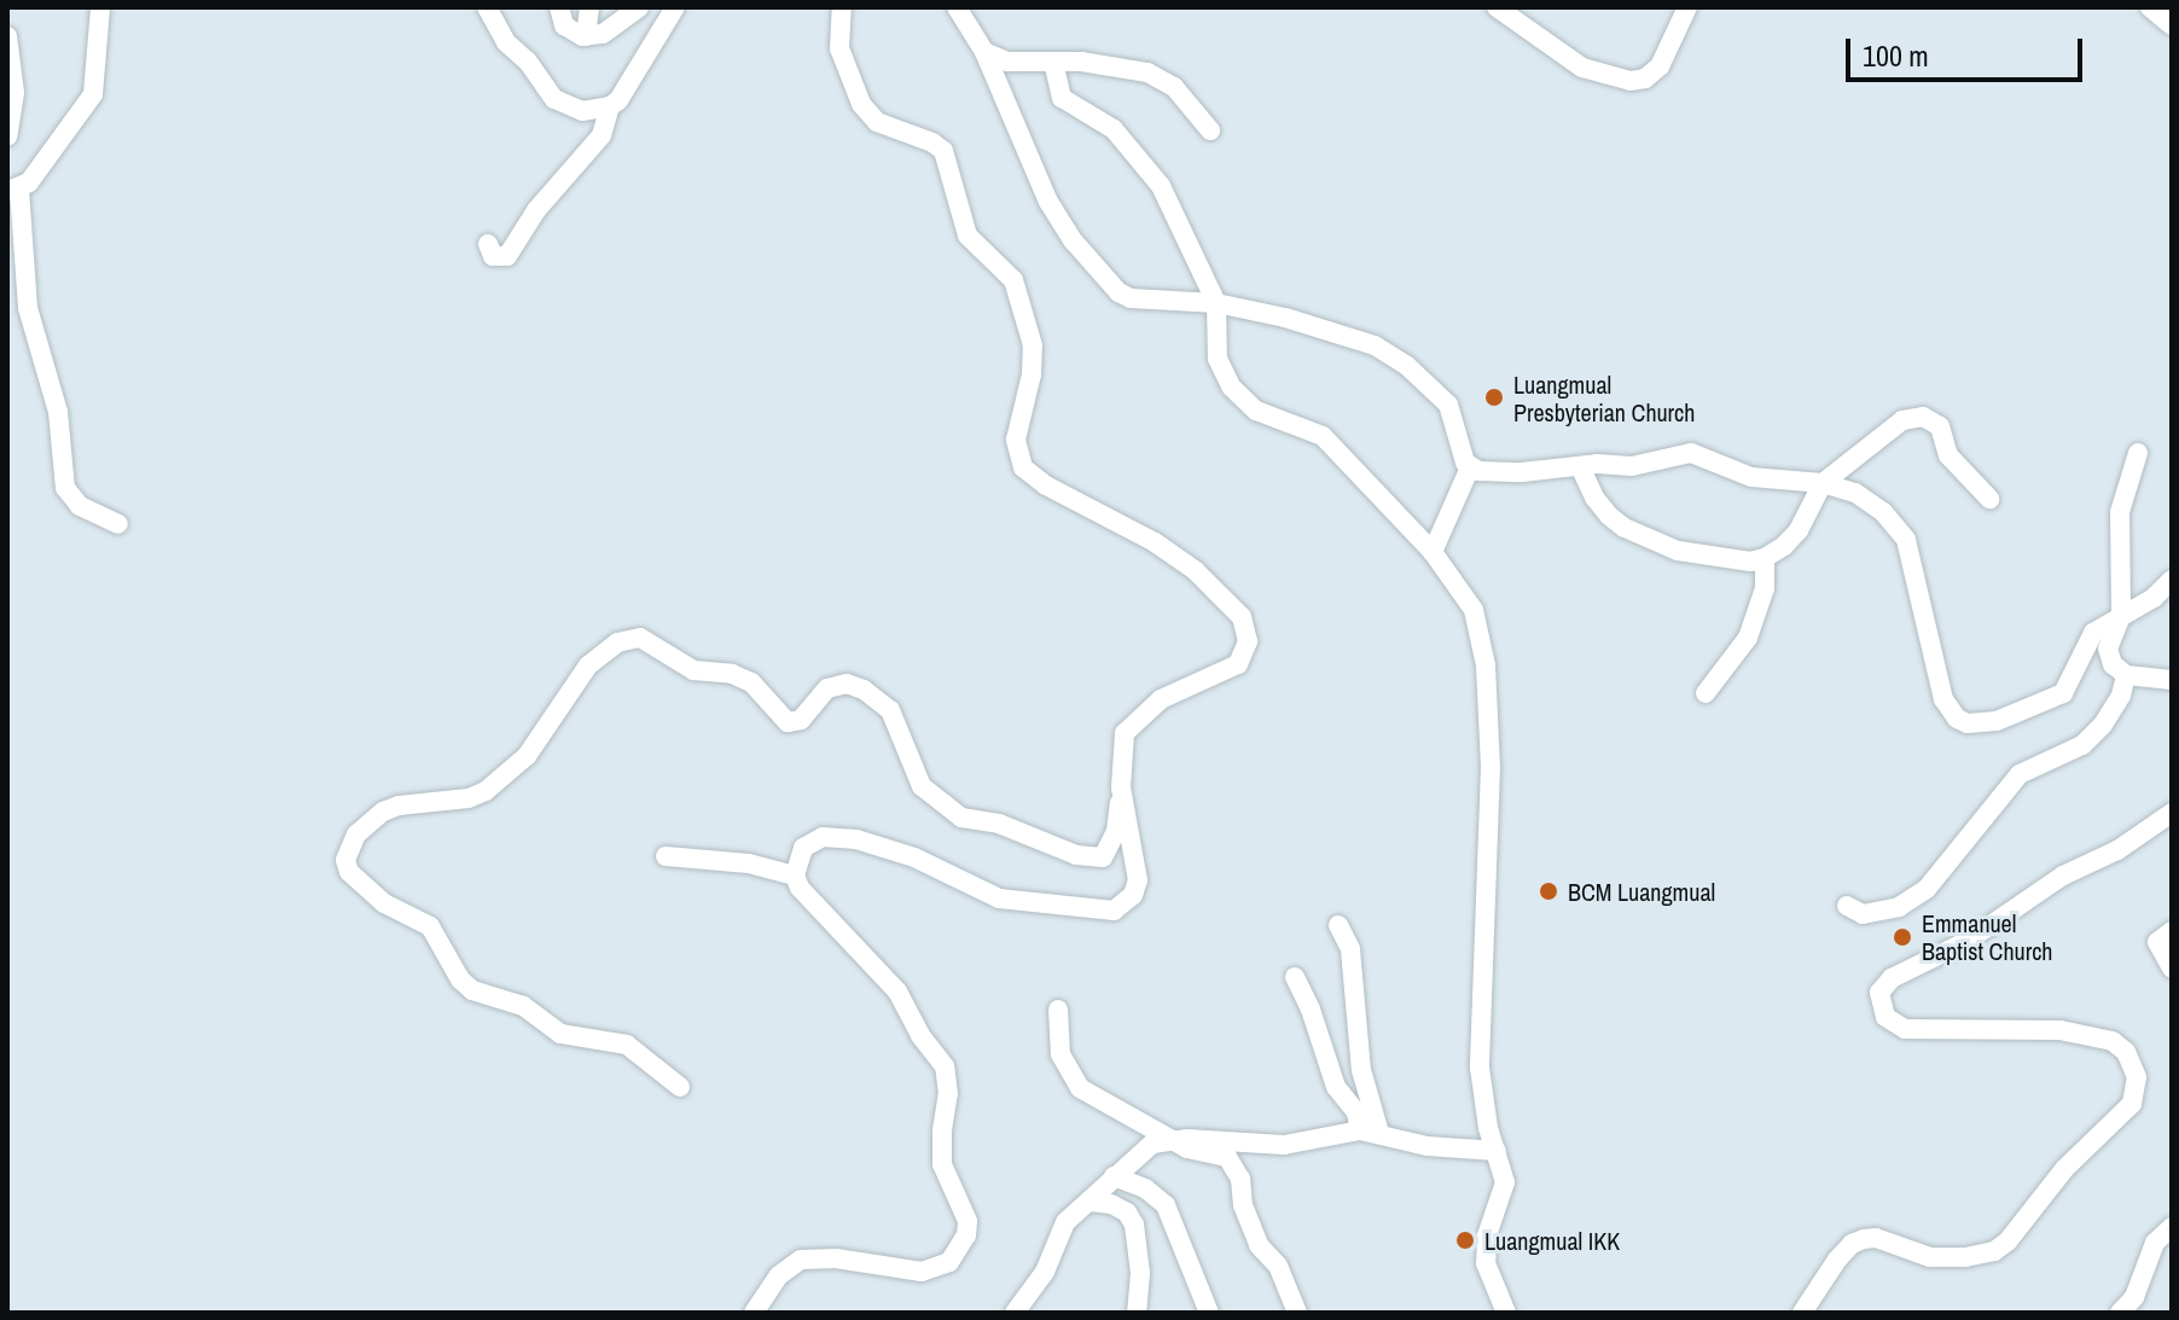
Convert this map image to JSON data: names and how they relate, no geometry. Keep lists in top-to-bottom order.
{
  "places": [
    "Luangmual Presbyterian Church",
    "BCM Luangmual",
    "Emmanuel Baptist Church",
    "Luangmual IKK"
  ],
  "scale_bar": "100 m"
}
